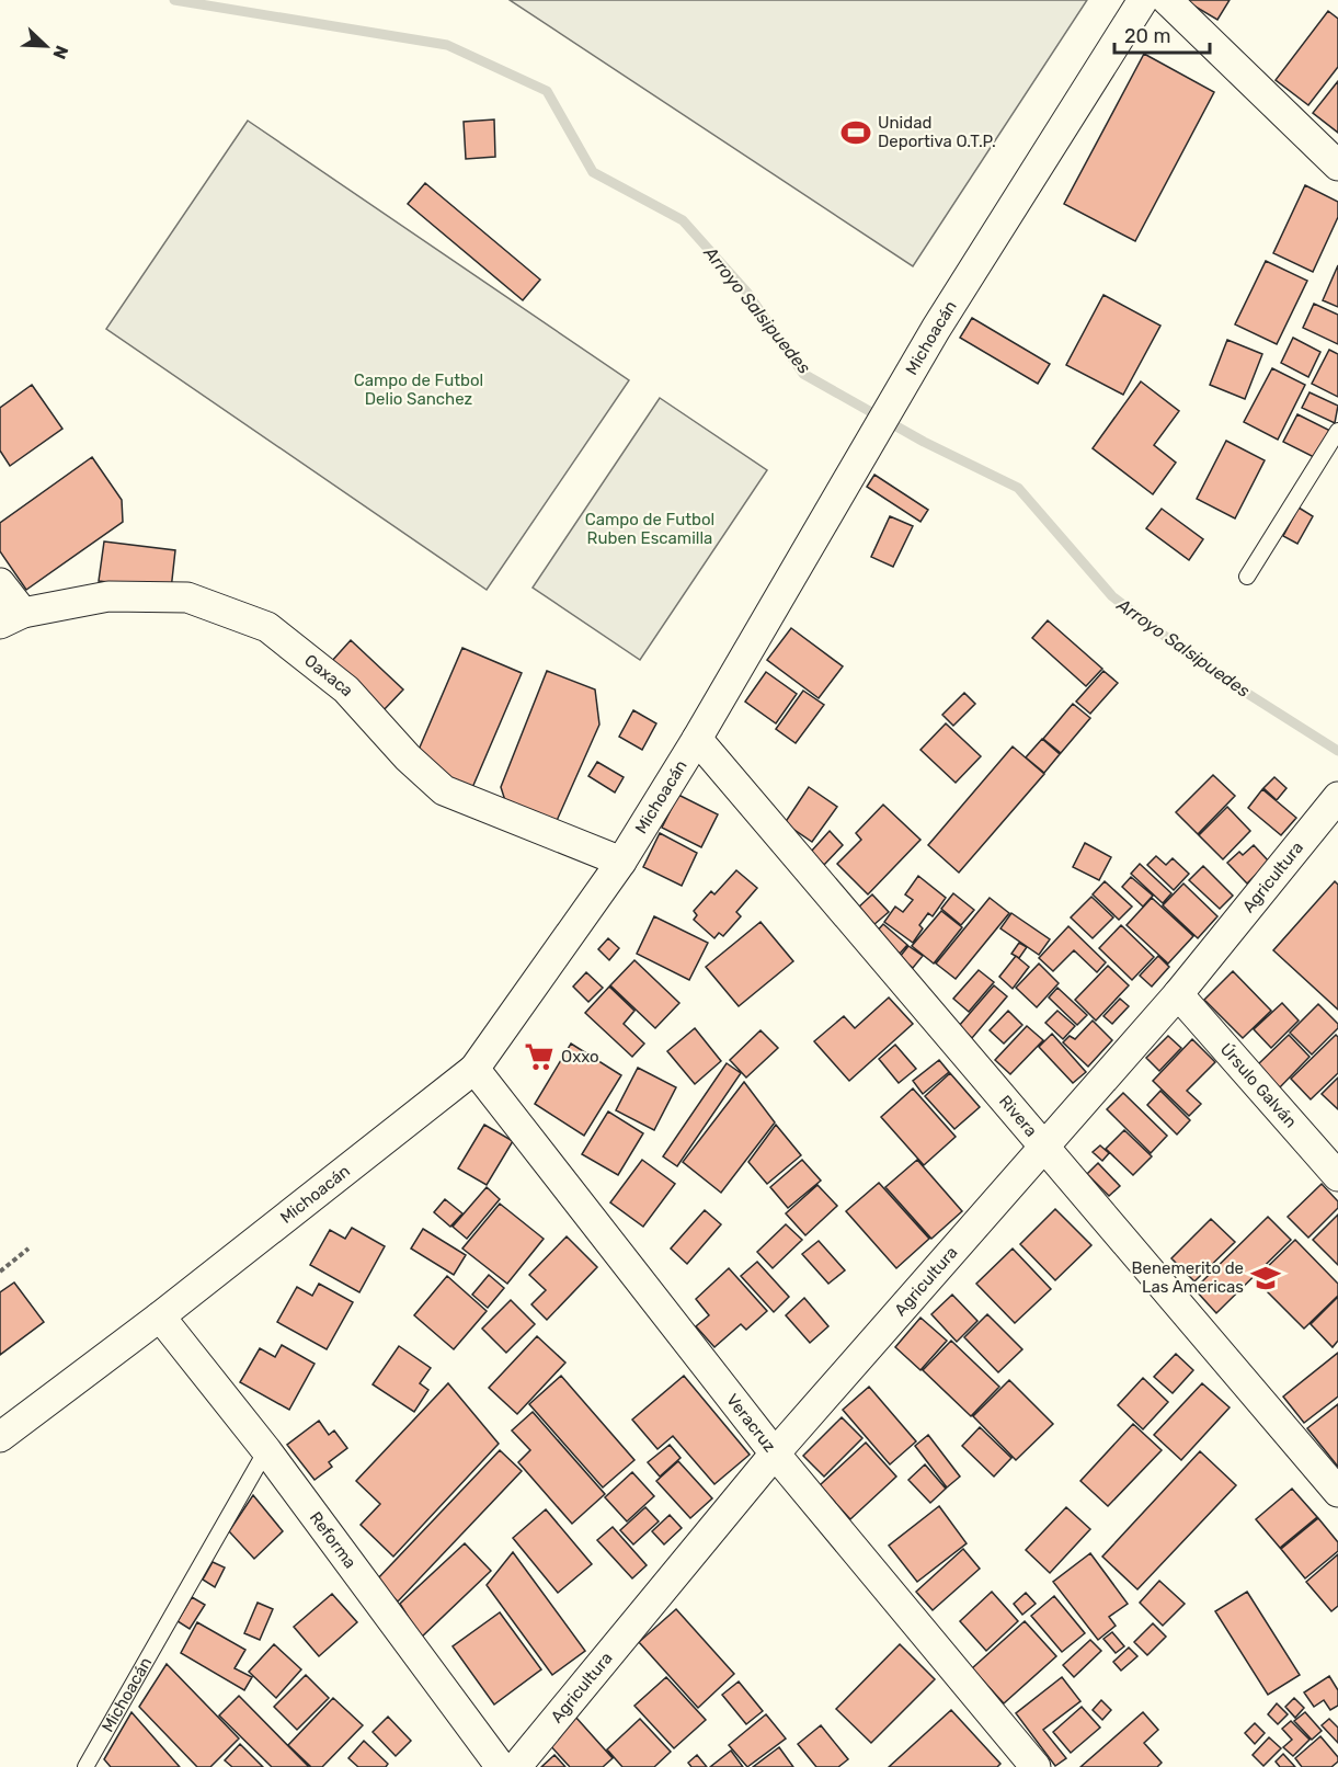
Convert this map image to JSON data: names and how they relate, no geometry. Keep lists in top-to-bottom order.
{
  "streets": {
    "street": [
      "Michoacán",
      "Oaxaca",
      "Agricultura",
      "Úrsulo Galván",
      "Rivera",
      "Veracruz",
      "Reforma"
    ]
  },
  "crossings": [
    ["Michoacán", "Oaxaca"],
    ["Michoacán", "Rivera"],
    ["Michoacán", "Veracruz"],
    ["Michoacán", "Reforma"],
    ["Agricultura", "Úrsulo Galván"],
    ["Agricultura", "Rivera"],
    ["Agricultura", "Veracruz"]
  ],
  "water": ["Arroyo Salsipuedes"],
  "parks": ["Campo de Futbol Delio Sanchez", "Campo de Futbol Ruben Escamilla"],
  "places": {
    "sports": ["Unidad Deportiva O.T.P."],
    "supermarket": ["Oxxo"],
    "school or university": ["Benemerito de Las Americas"]
  },
  "scale_bar": "20 m",
  "north": "bottom right"
}
